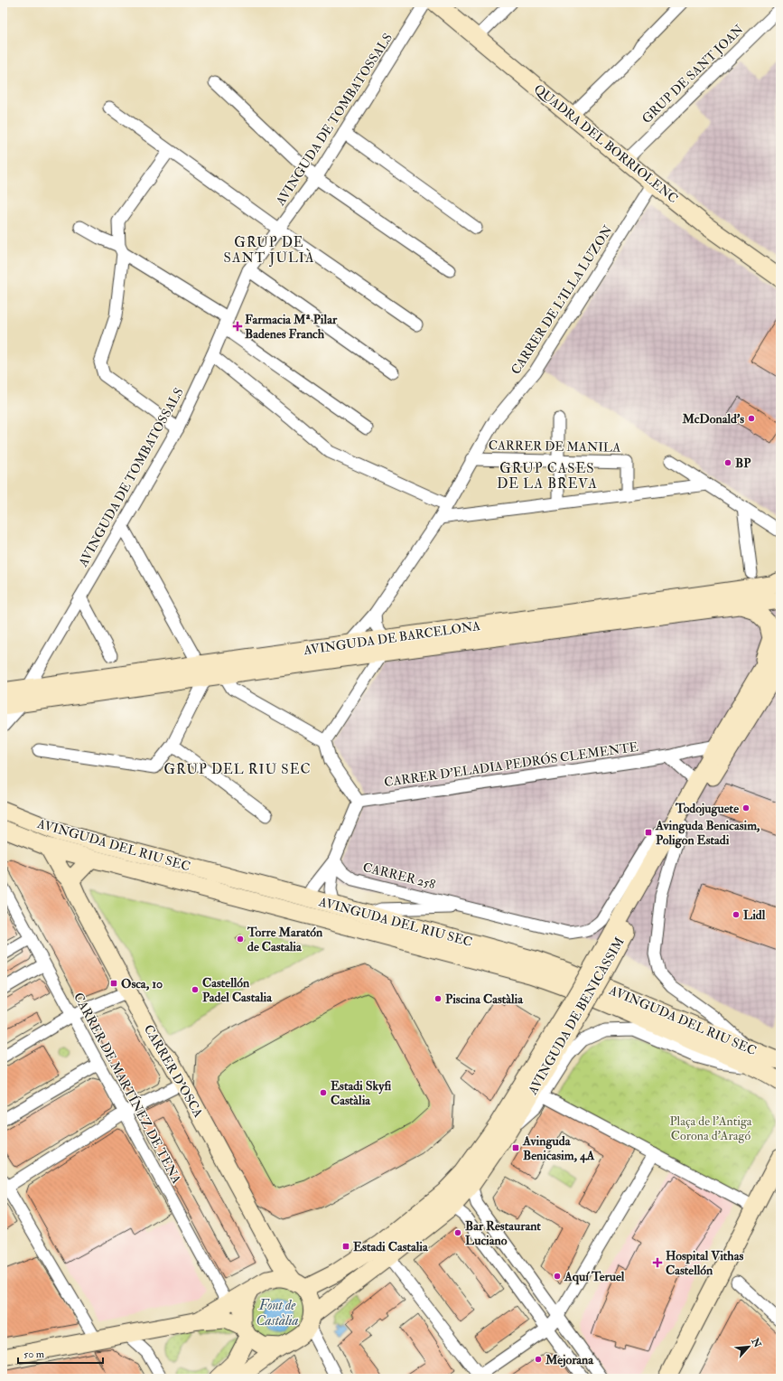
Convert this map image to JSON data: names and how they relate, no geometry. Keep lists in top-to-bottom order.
{
  "streets": {
    "main road": [
      "QUADRA DEL BORRIOLENC",
      "AVINGUDA DE BARCELONA",
      "AVINGUDA DEL RIU SEC",
      "AVINGUDA DE BENICÀSSIM",
      "CARRER D'OSCA"
    ],
    "street": [
      "GRUP DE SANT JOAN",
      "AVINGUDA DE TOMBATOSSALS",
      "CARRER DE L'ILLA LUZON",
      "CARRER DE MANILA",
      "CARRER D'ELADIA PEDRÓS CLEMENTE",
      "CARRER 258",
      "CARRER DE MARTÍNEZ DE TENA"
    ]
  },
  "crossings": [
    ["GRUP DE SANT JOAN", "QUADRA DEL BORRIOLENC"],
    ["AVINGUDA DE TOMBATOSSALS", "AVINGUDA DE BARCELONA"],
    ["QUADRA DEL BORRIOLENC", "CARRER DE L'ILLA LUZON"],
    ["CARRER DE L'ILLA LUZON", "CARRER DE MANILA"],
    ["CARRER DE L'ILLA LUZON", "AVINGUDA DE BARCELONA"],
    ["AVINGUDA DE BARCELONA", "AVINGUDA DE BENICÀSSIM"],
    ["CARRER D'ELADIA PEDRÓS CLEMENTE", "AVINGUDA DE BENICÀSSIM"],
    ["AVINGUDA DEL RIU SEC", "CARRER 258"],
    ["AVINGUDA DEL RIU SEC", "CARRER D'OSCA"],
    ["CARRER 258", "AVINGUDA DE BENICÀSSIM"],
    ["AVINGUDA DE BENICÀSSIM", "CARRER D'OSCA"]
  ],
  "districts": ["GRUP DE SANT JULIÀ", "GRUP CASES DE LA BREVA", "GRUP DEL RIU SEC"],
  "water": ["Font de Castàlia"],
  "parks": ["Plaça de l'Antiga Corona d'Aragó"],
  "places": {
    "health": ["Farmacia Mª Pilar Badenes Franch", "Hospital Vithas Castellón"],
    "other": [
      "McDonald's",
      "BP",
      "Todojuguete",
      "Lidl",
      "Torre Maratón de Castalia",
      "Castellón Padel Castalia",
      "Piscina Castàlia",
      "Estadi Skyfi Castàlia",
      "Bar Restaurant Luciano",
      "Aquí Teruel",
      "Mejorana"
    ],
    "transit": [
      "Avinguda Benicasim, Poligon Estadi",
      "Osca, 10",
      "Avinguda Benicasim, 4A",
      "Estadi Castalia"
    ]
  },
  "scale_bar": "50 m",
  "north": "top right"
}
